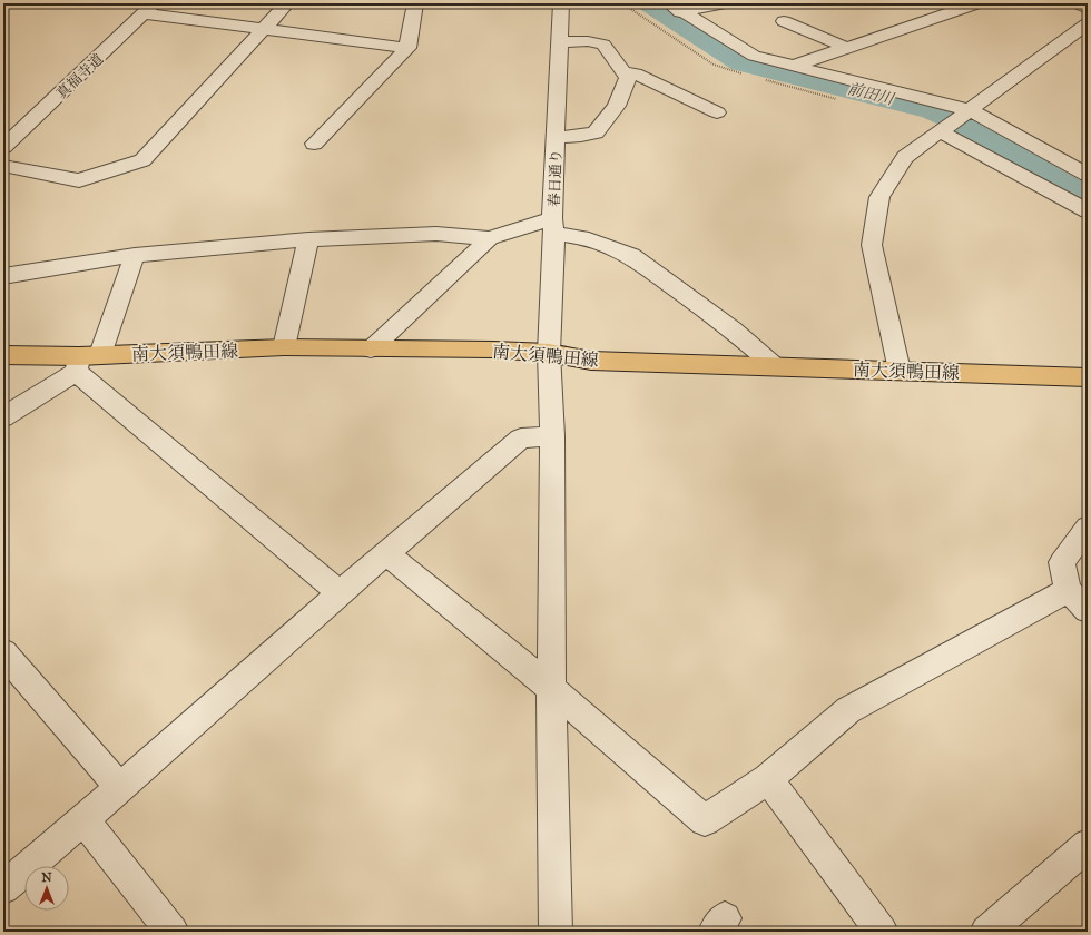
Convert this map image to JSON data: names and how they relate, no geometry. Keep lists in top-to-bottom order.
{
  "streets": {
    "main road": ["南大須鴨田線"],
    "street": ["真福寺道", "春日通り"]
  },
  "crossings": [
    ["春日通り", "南大須鴨田線"]
  ],
  "water": ["前田川"],
  "north": "top"
}
